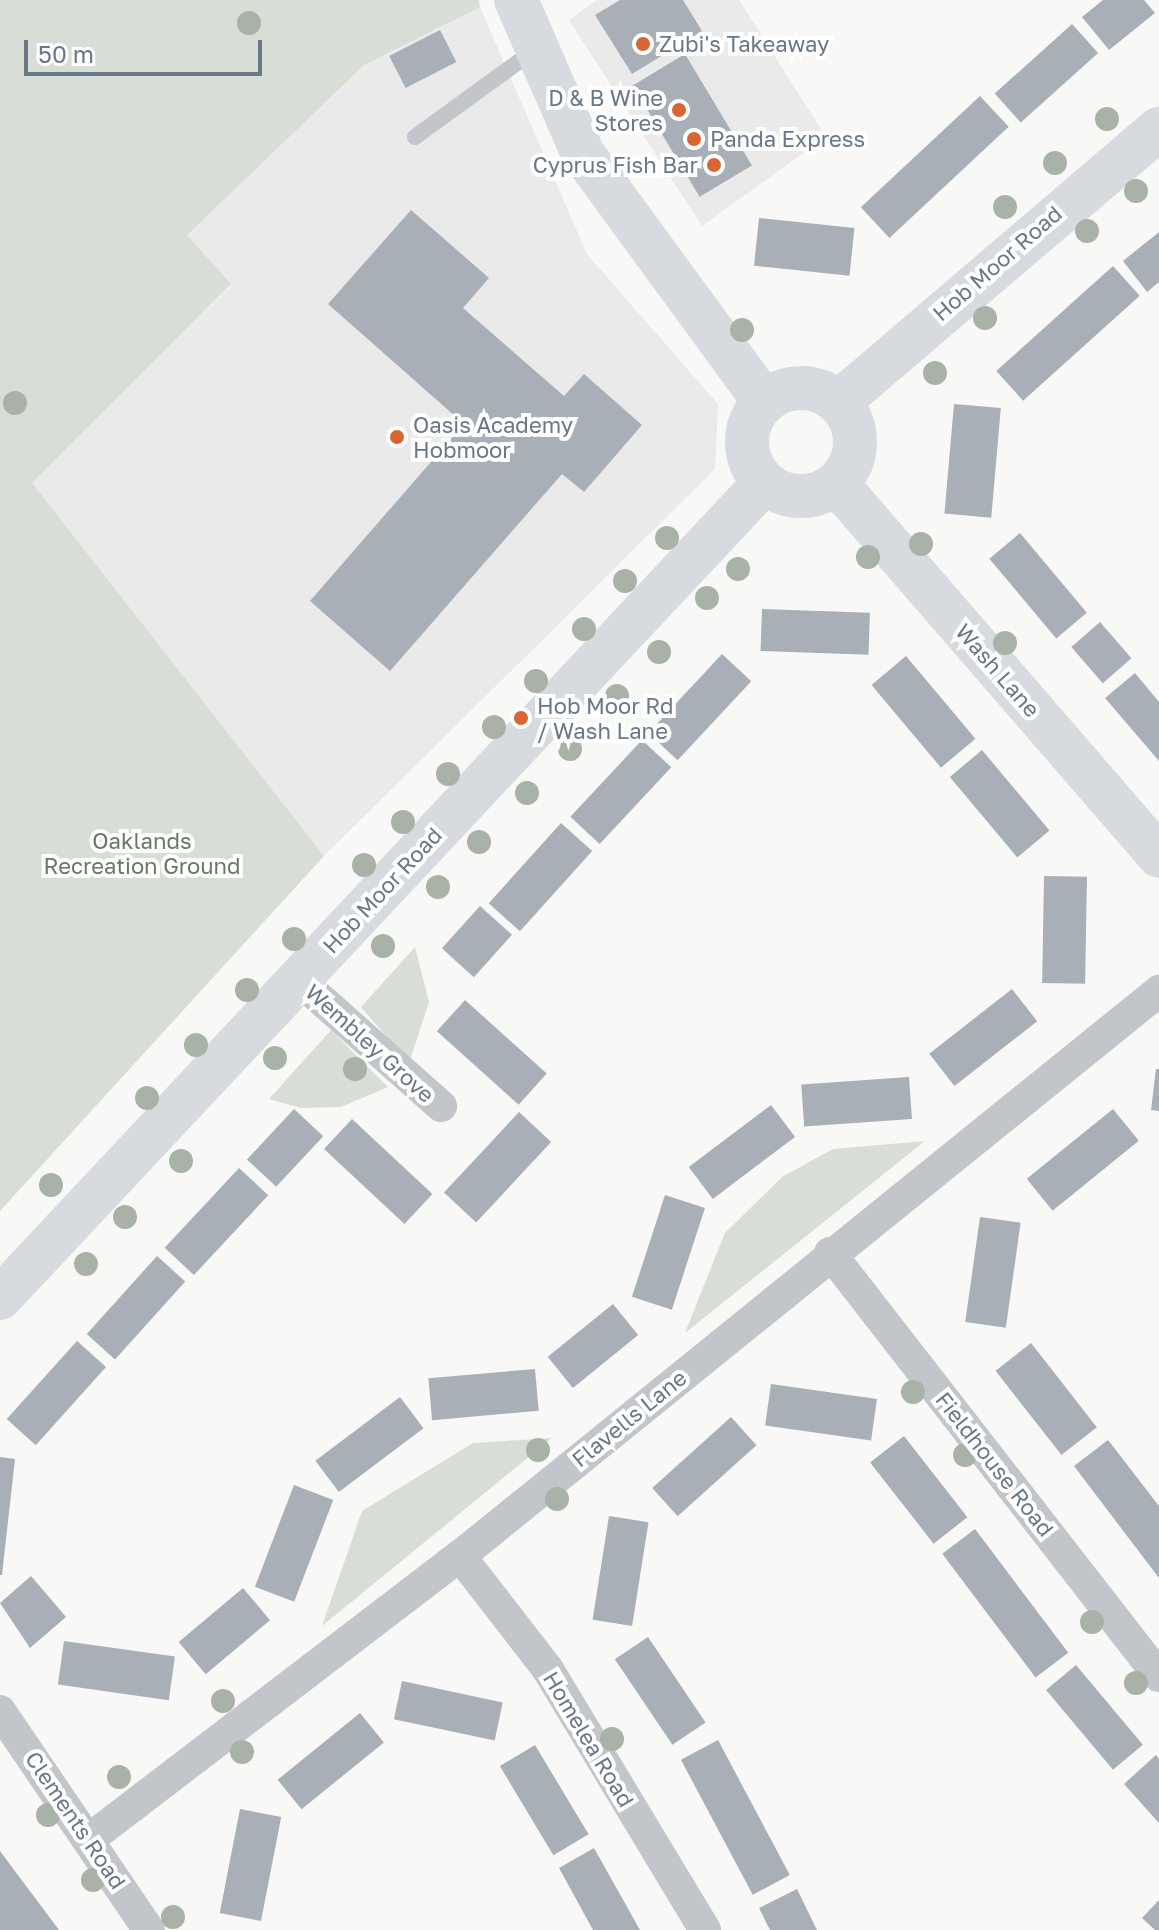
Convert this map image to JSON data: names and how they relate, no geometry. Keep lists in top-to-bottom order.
{
  "streets": {
    "street": [
      "Hob Moor Road",
      "Wash Lane",
      "Wembley Grove",
      "Flavells Lane",
      "Fieldhouse Road",
      "Homelea Road",
      "Clements Road"
    ]
  },
  "crossings": [
    ["Hob Moor Road", "Wash Lane"],
    ["Hob Moor Road", "Wembley Grove"],
    ["Flavells Lane", "Fieldhouse Road"],
    ["Flavells Lane", "Homelea Road"],
    ["Flavells Lane", "Clements Road"]
  ],
  "parks": ["Oaklands Recreation Ground"],
  "places": [
    "Zubi's Takeaway",
    "D & B Wine Stores",
    "Panda Express",
    "Cyprus Fish Bar",
    "Oasis Academy Hobmoor",
    "Hob Moor Rd / Wash Lane"
  ],
  "scale_bar": "50 m"
}
